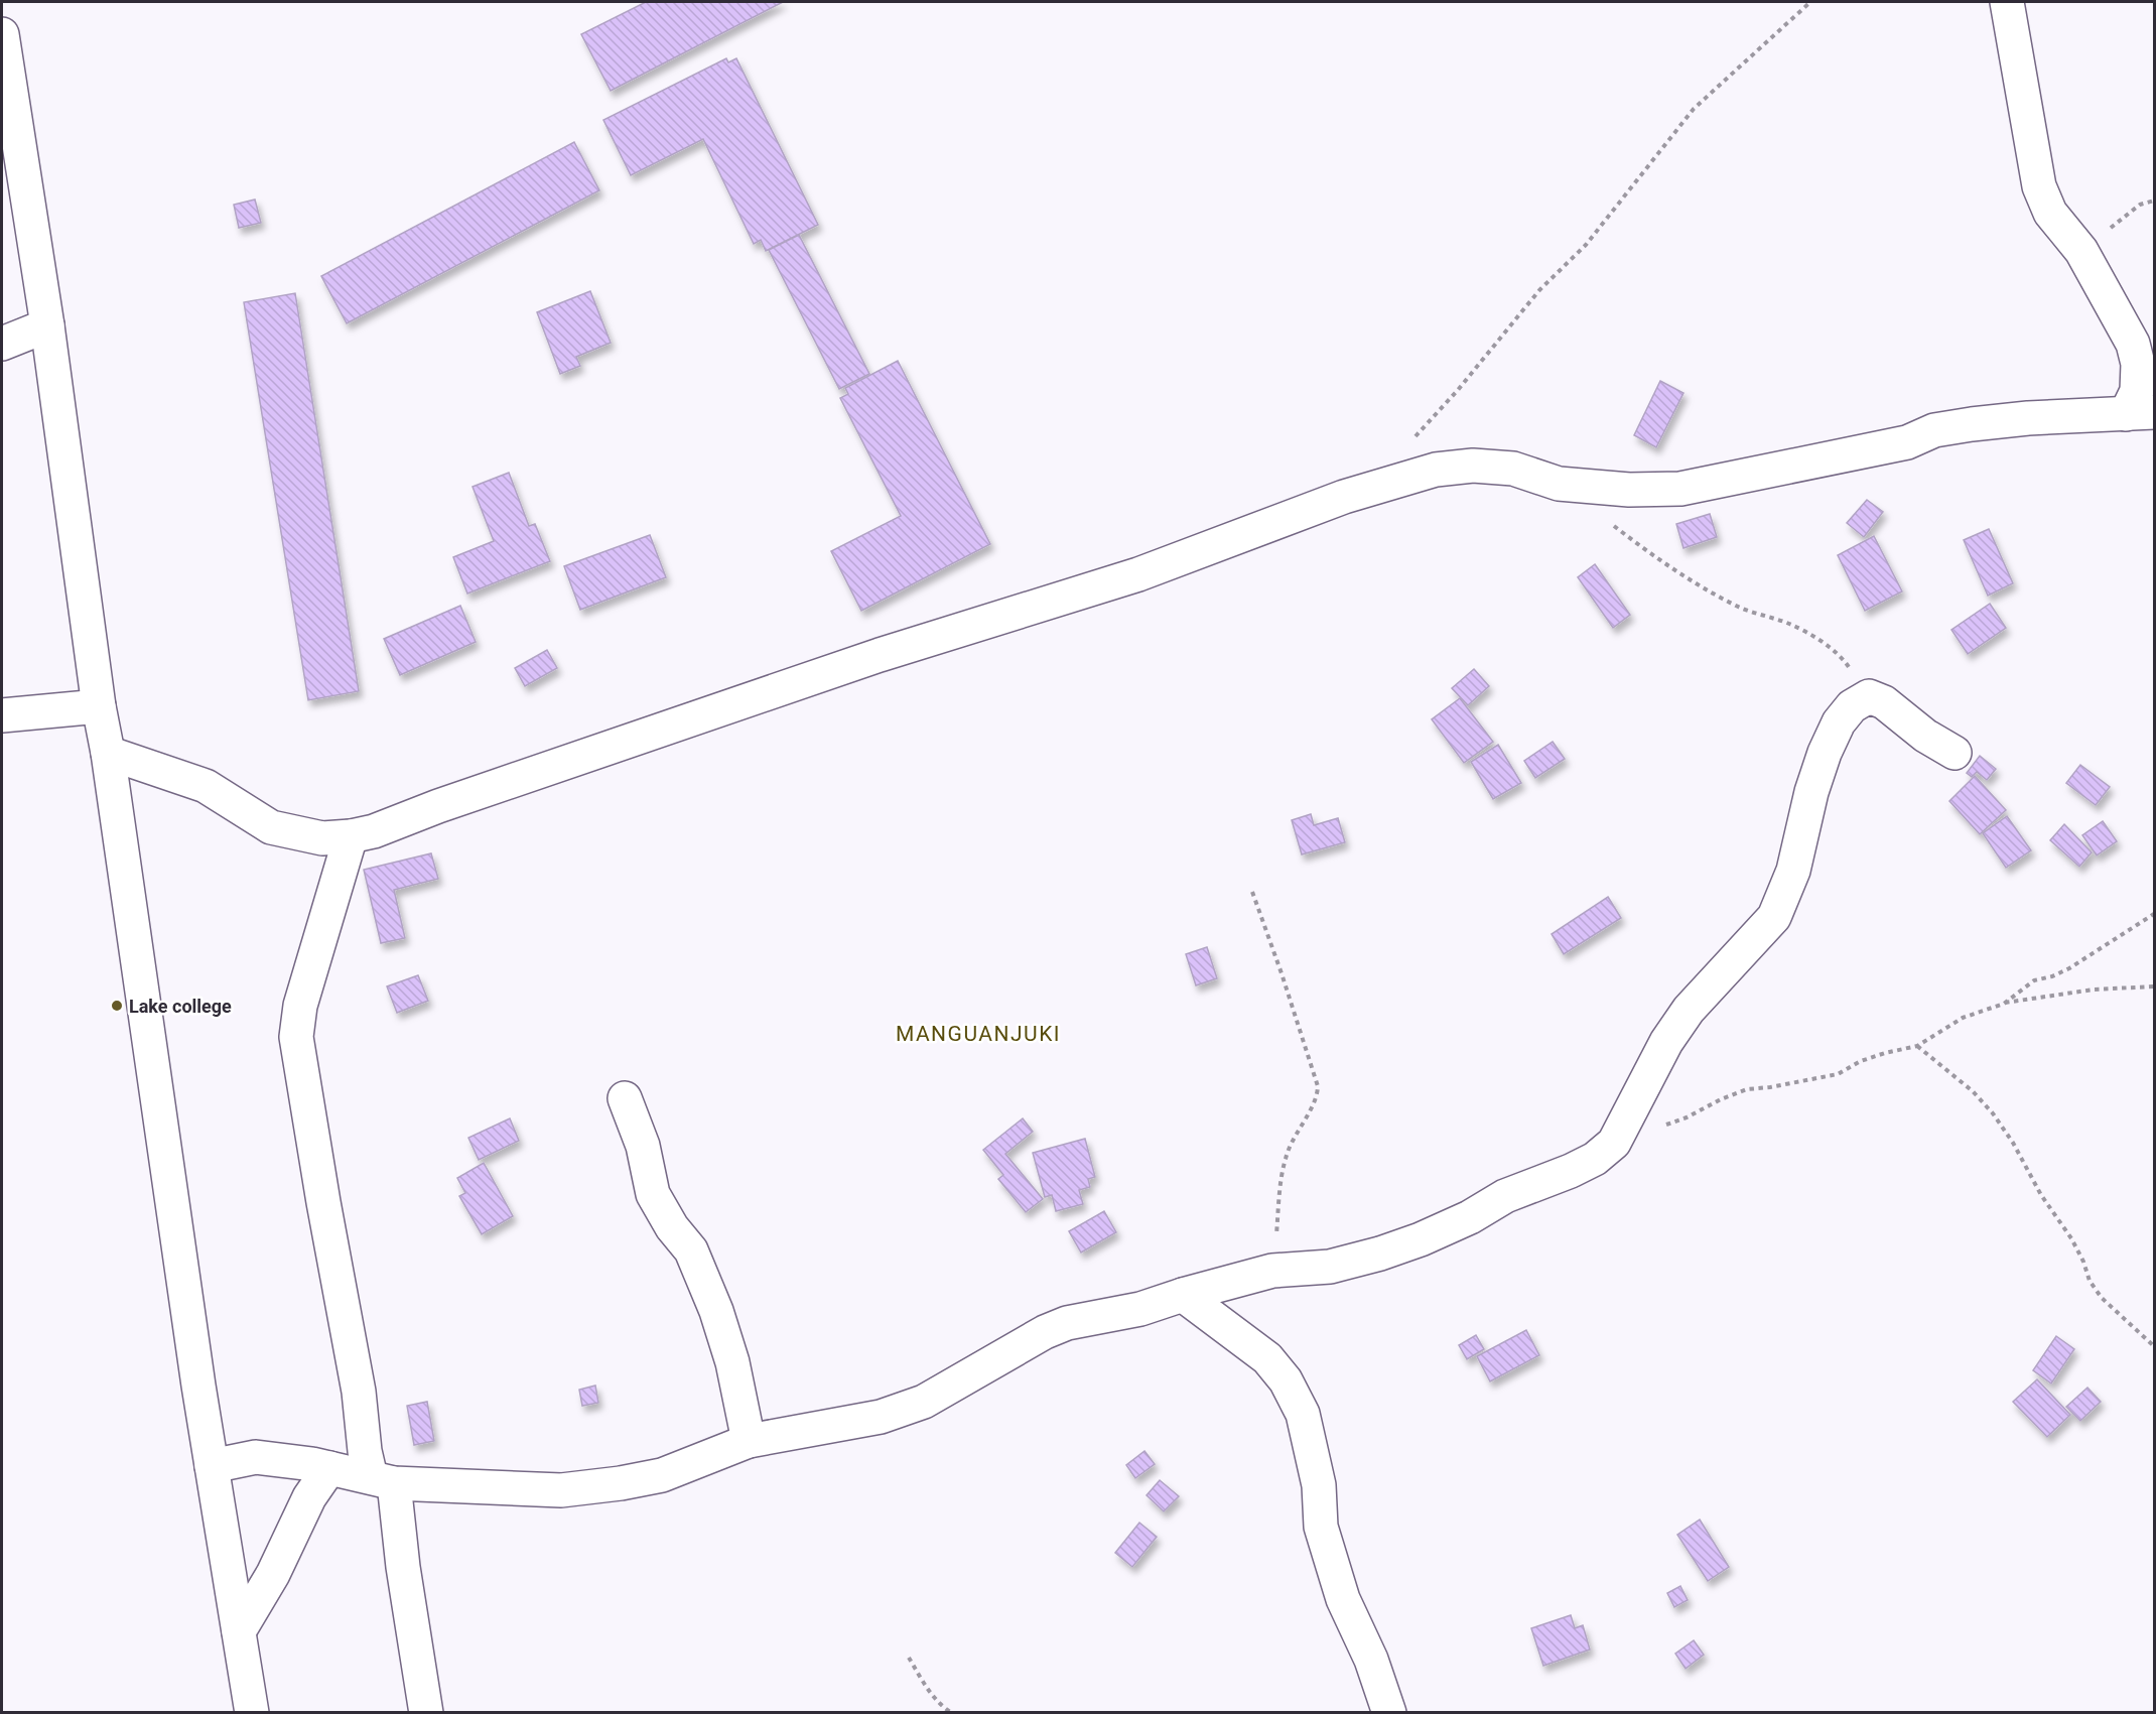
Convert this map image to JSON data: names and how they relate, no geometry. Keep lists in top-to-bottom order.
{
  "districts": ["MANGUANJUKI"],
  "places": ["Lake college"]
}
